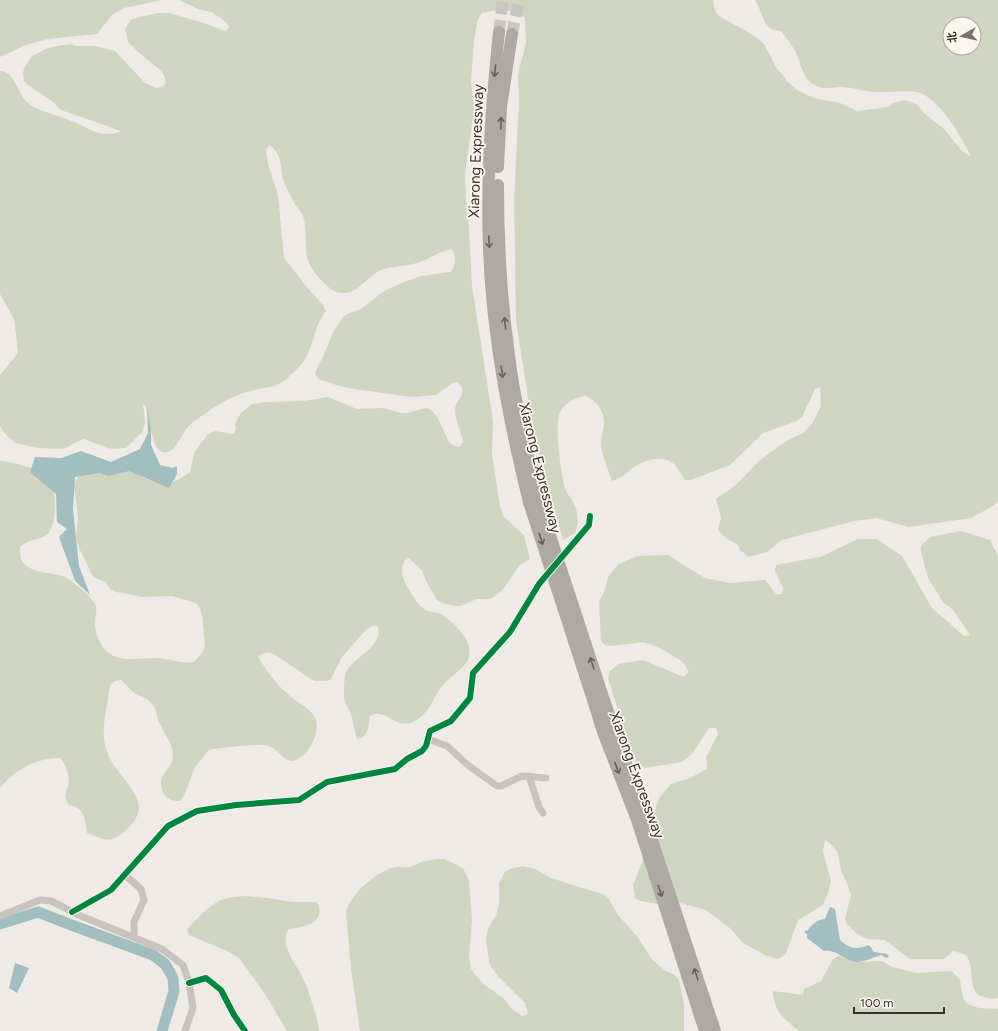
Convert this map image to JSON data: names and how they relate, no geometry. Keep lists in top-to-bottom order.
{
  "streets": {
    "highway": ["Xiarong Expressway"]
  },
  "scale_bar": "100 m",
  "north": "left"
}
